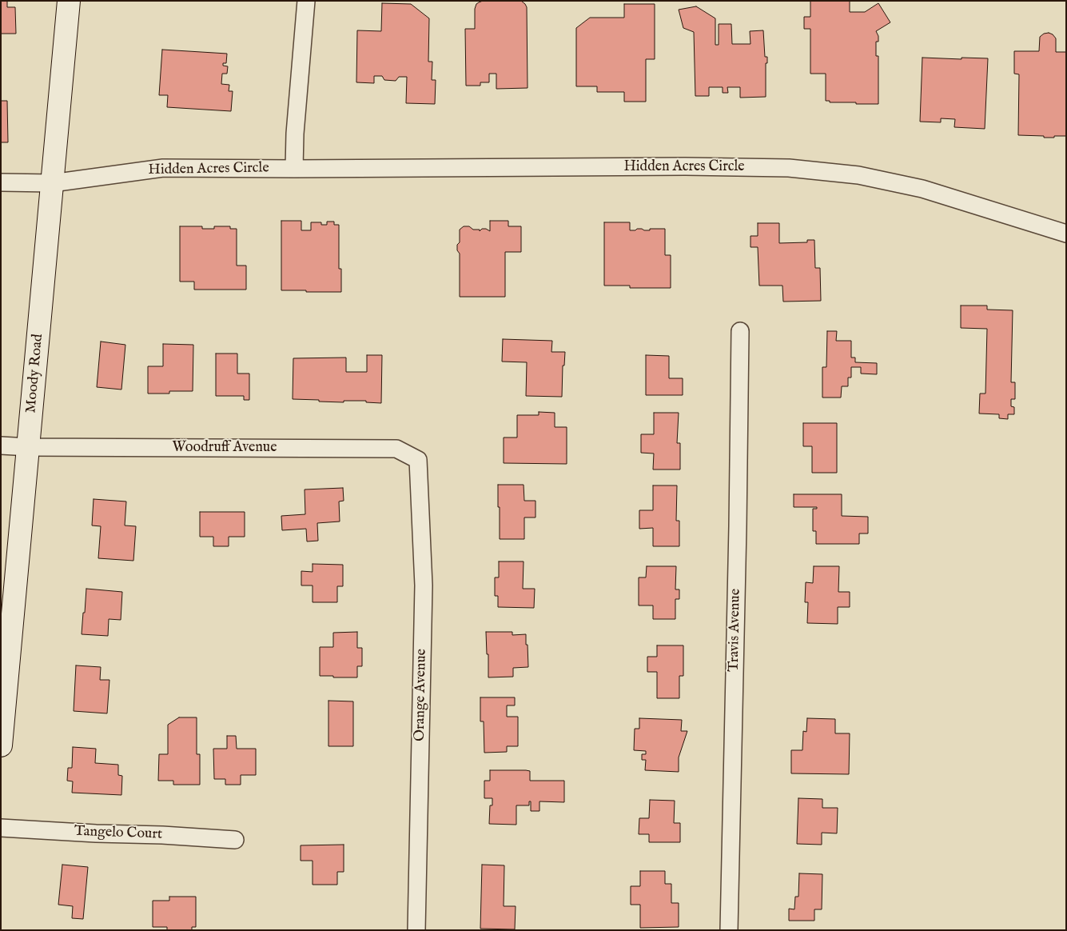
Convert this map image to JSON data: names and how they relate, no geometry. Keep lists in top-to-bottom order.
{
  "streets": {
    "street": [
      "Hidden Acres Circle",
      "Moody Road",
      "Woodruff Avenue",
      "Travis Avenue",
      "Orange Avenue",
      "Tangelo Court"
    ]
  },
  "crossings": [
    ["Hidden Acres Circle", "Moody Road"],
    ["Moody Road", "Woodruff Avenue"],
    ["Woodruff Avenue", "Orange Avenue"]
  ]
}
